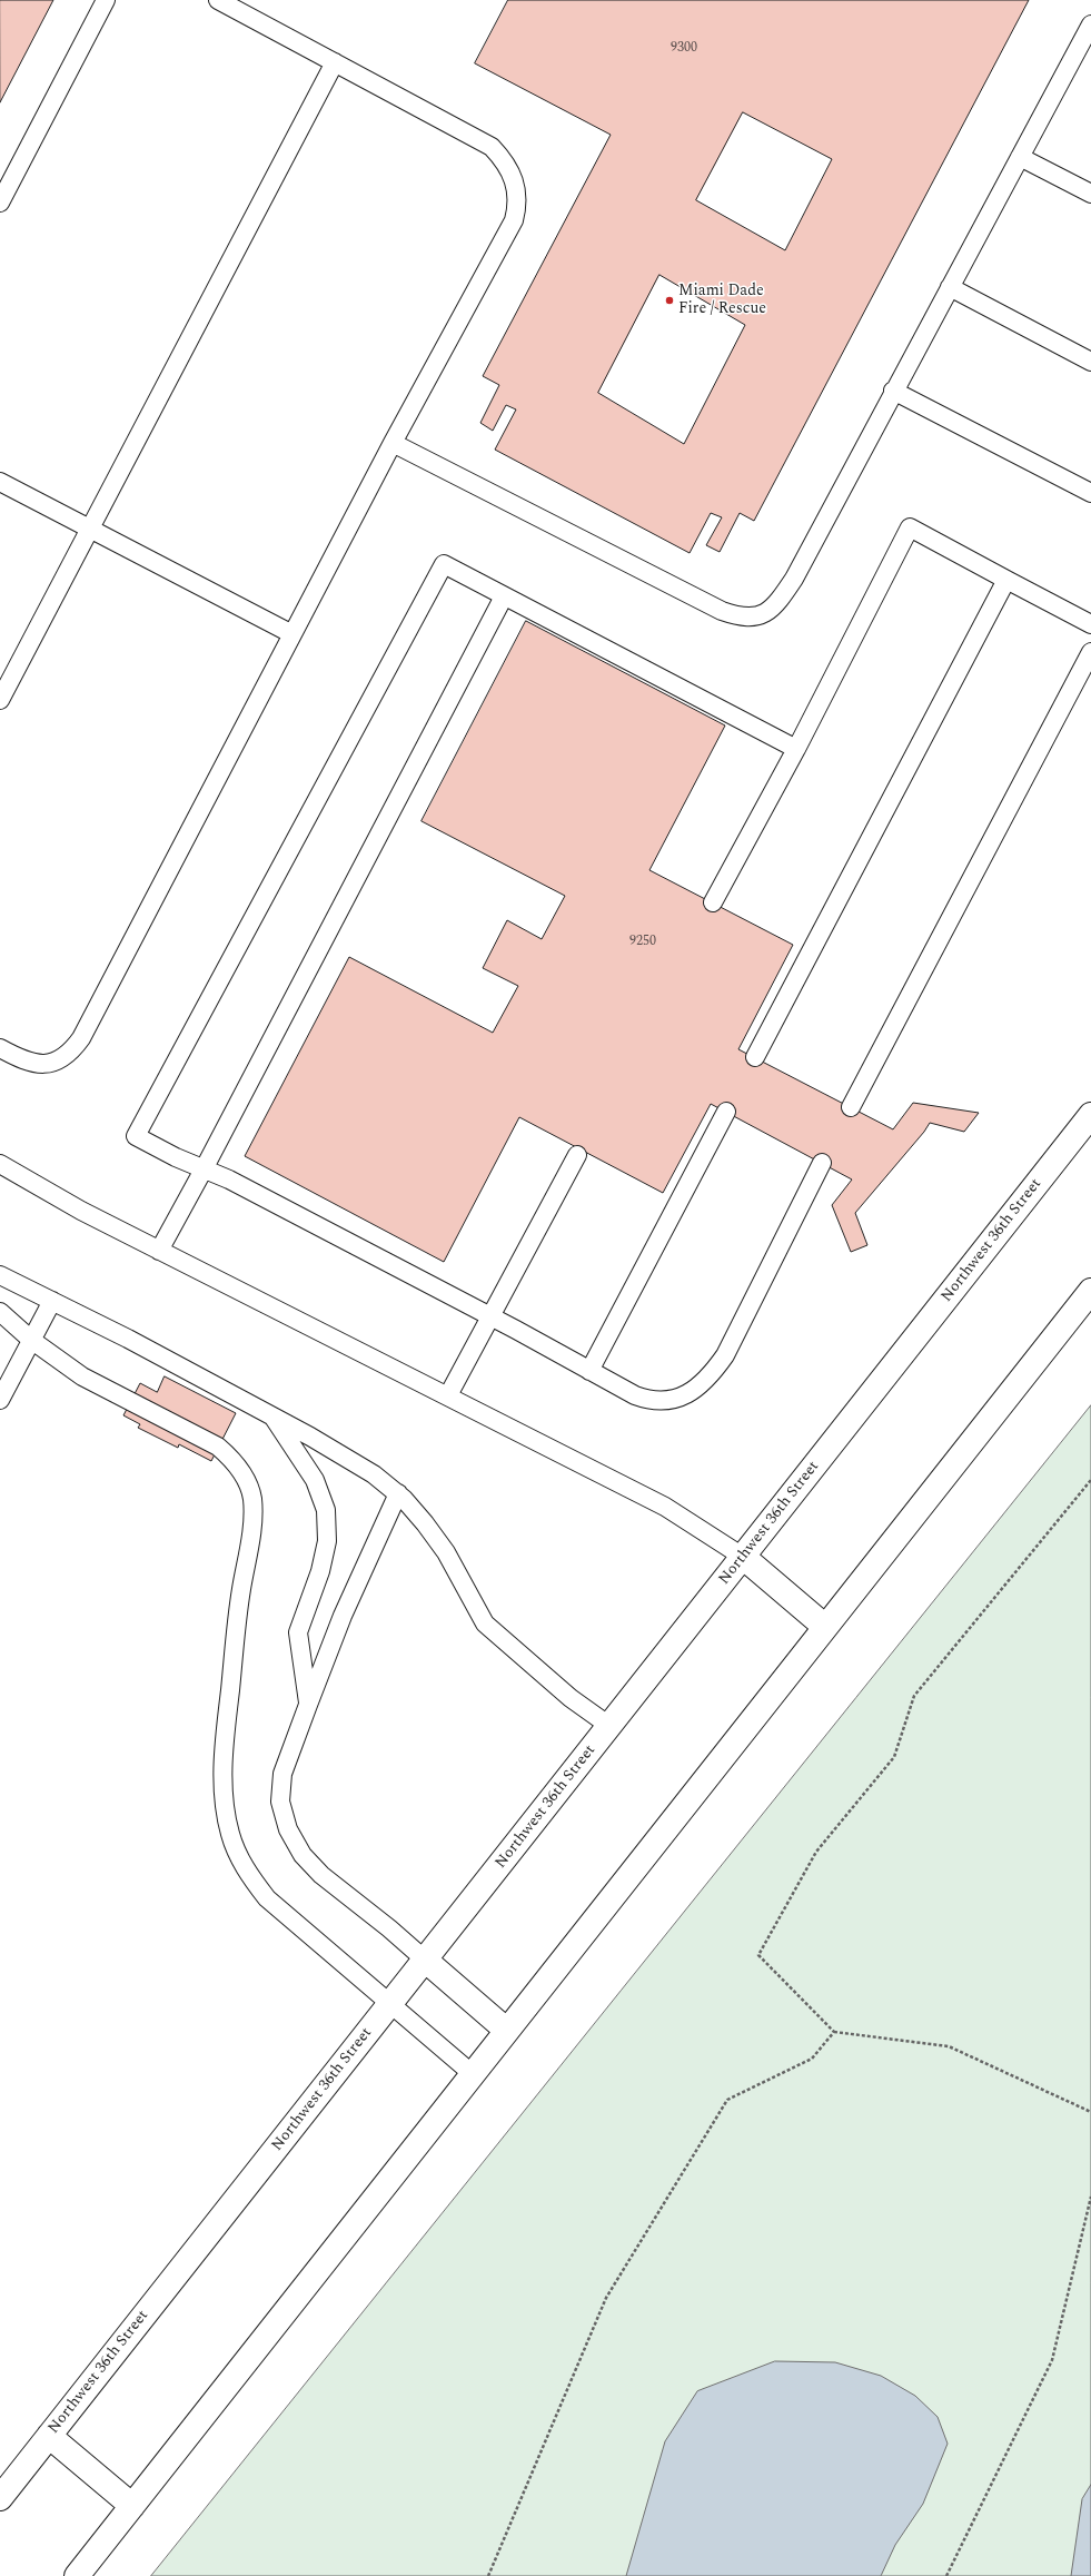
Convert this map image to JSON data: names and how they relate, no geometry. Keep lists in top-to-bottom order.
{
  "streets": {
    "main road": ["Northwest 36th Street"]
  },
  "places": ["Miami Dade Fire / Rescue"],
  "house_numbers": ["9300", "9250"]
}
